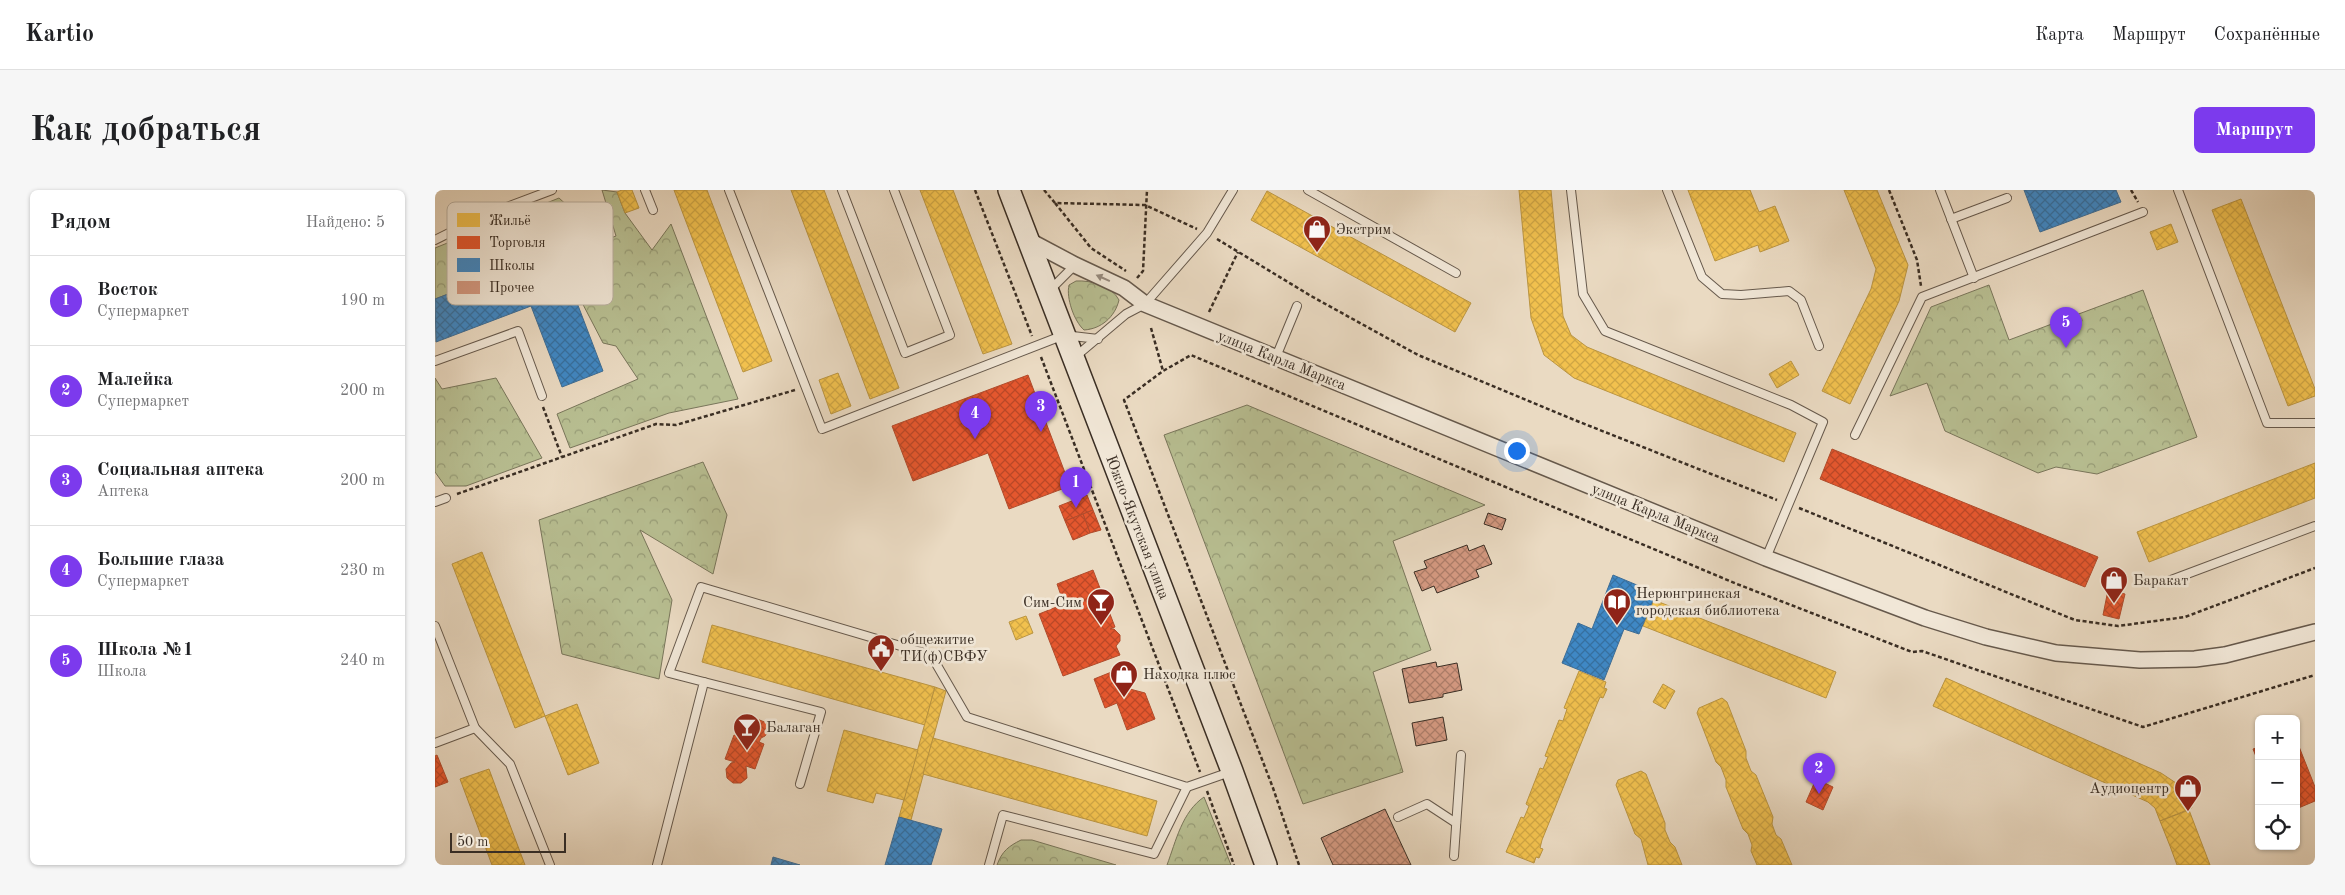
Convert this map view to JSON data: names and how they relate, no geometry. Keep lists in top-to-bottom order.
{
  "streets": {
    "street": ["улица Карла Маркса", "Южно-Якутская улица"]
  },
  "crossings": [
    ["улица Карла Маркса", "Южно-Якутская улица"]
  ],
  "places": {
    "shop": [
      "Экстрим",
      "Баракат",
      "Находка плюс",
      "Аудиоцентр"
    ],
    "bar": ["Сим-Сим", "Балаган"],
    "library": ["Нерюнгринская городская библиотека"],
    "public building": ["общежитие ТИ(ф)СВФУ"]
  },
  "legend": [
    "Жильё",
    "Торговля",
    "Школы",
    "Прочее"
  ],
  "scale_bar": "50 m",
  "page": {
    "header": "Kartio",
    "nav": ["Карта", "Маршрут", "Сохранённые"],
    "buttons": "Маршрут",
    "title": "Как добраться",
    "heading": ["Рядом", "Найдено: 5"],
    "list": [
      {
        "mark": "1",
        "name": "Восток",
        "note": "Супермаркет",
        "value": "190 m"
      },
      {
        "mark": "2",
        "name": "Малейка",
        "note": "Супермаркет",
        "value": "200 m"
      },
      {
        "mark": "3",
        "name": "Социальная аптека",
        "note": "Аптека",
        "value": "200 m"
      },
      {
        "mark": "4",
        "name": "Большие глаза",
        "note": "Супермаркет",
        "value": "230 m"
      },
      {
        "mark": "5",
        "name": "Школа №1",
        "note": "Школа",
        "value": "240 m"
      }
    ],
    "pins": [
      "5",
      "3",
      "4",
      "1",
      "2"
    ],
    "map_buttons": ["+", "−"],
    "scale": "50 m"
  }
}
